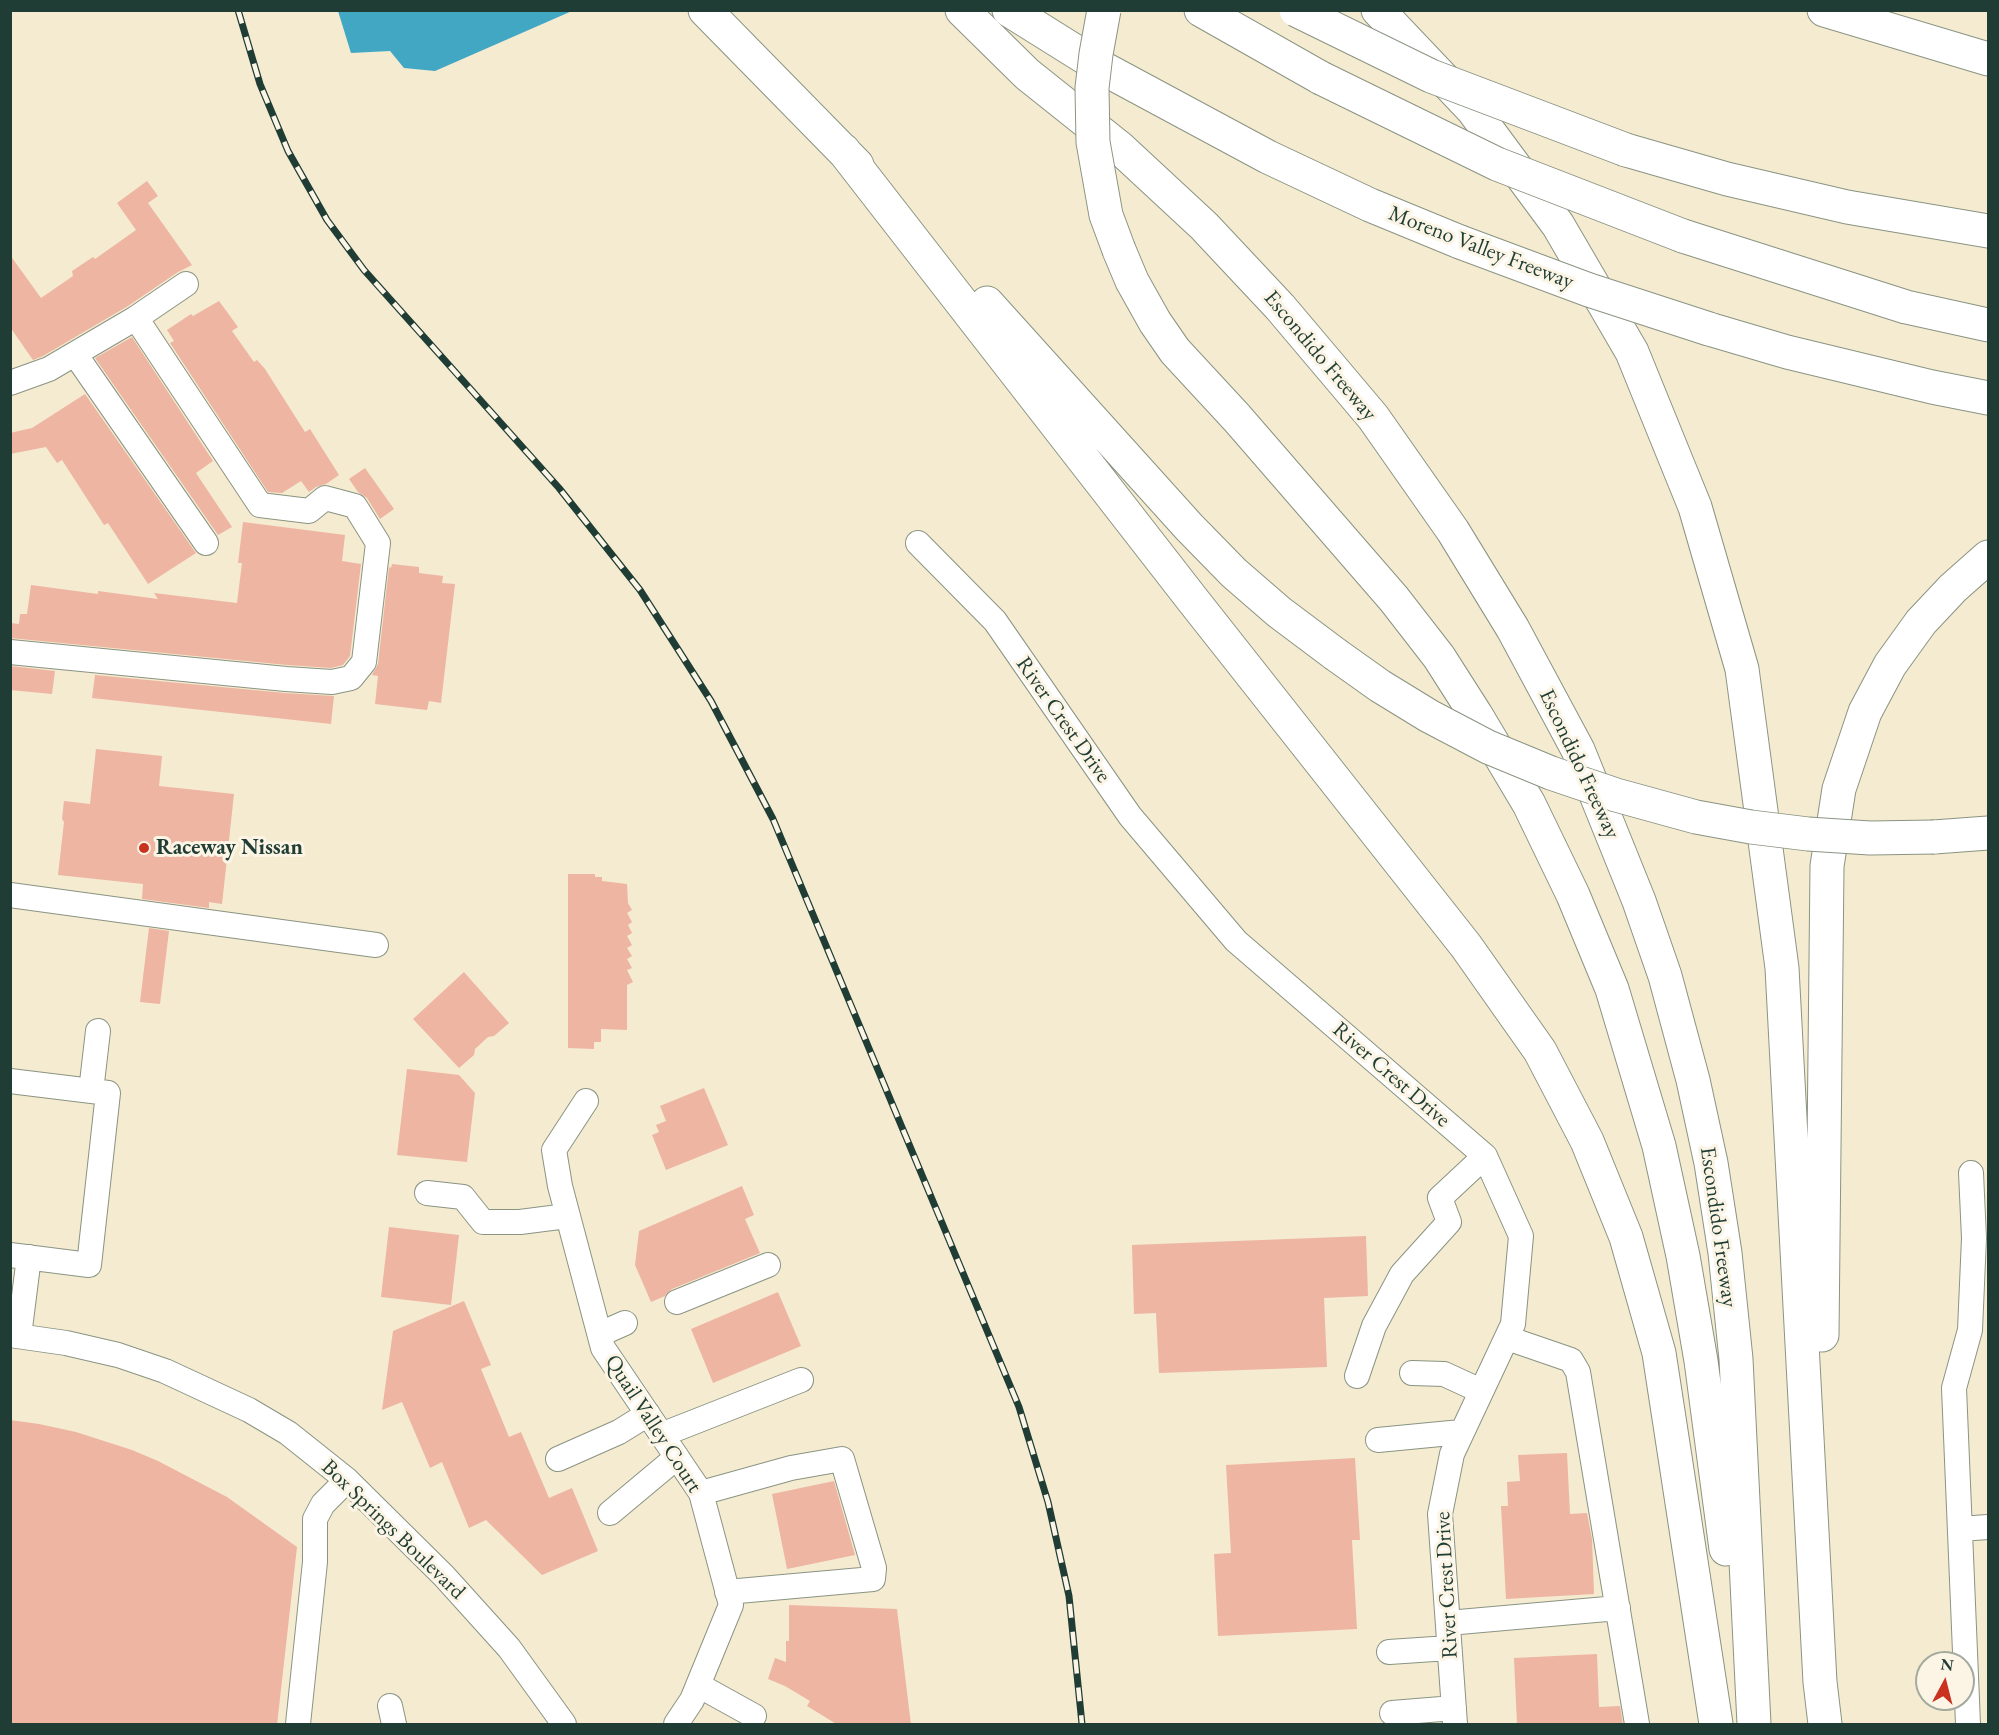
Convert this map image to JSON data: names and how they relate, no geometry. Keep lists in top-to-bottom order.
{
  "streets": {
    "highway": ["Moreno Valley Freeway", "Escondido Freeway"],
    "street": ["River Crest Drive", "Quail Valley Court", "Box Springs Boulevard"]
  },
  "places": ["Raceway Nissan"],
  "north": "top"
}
